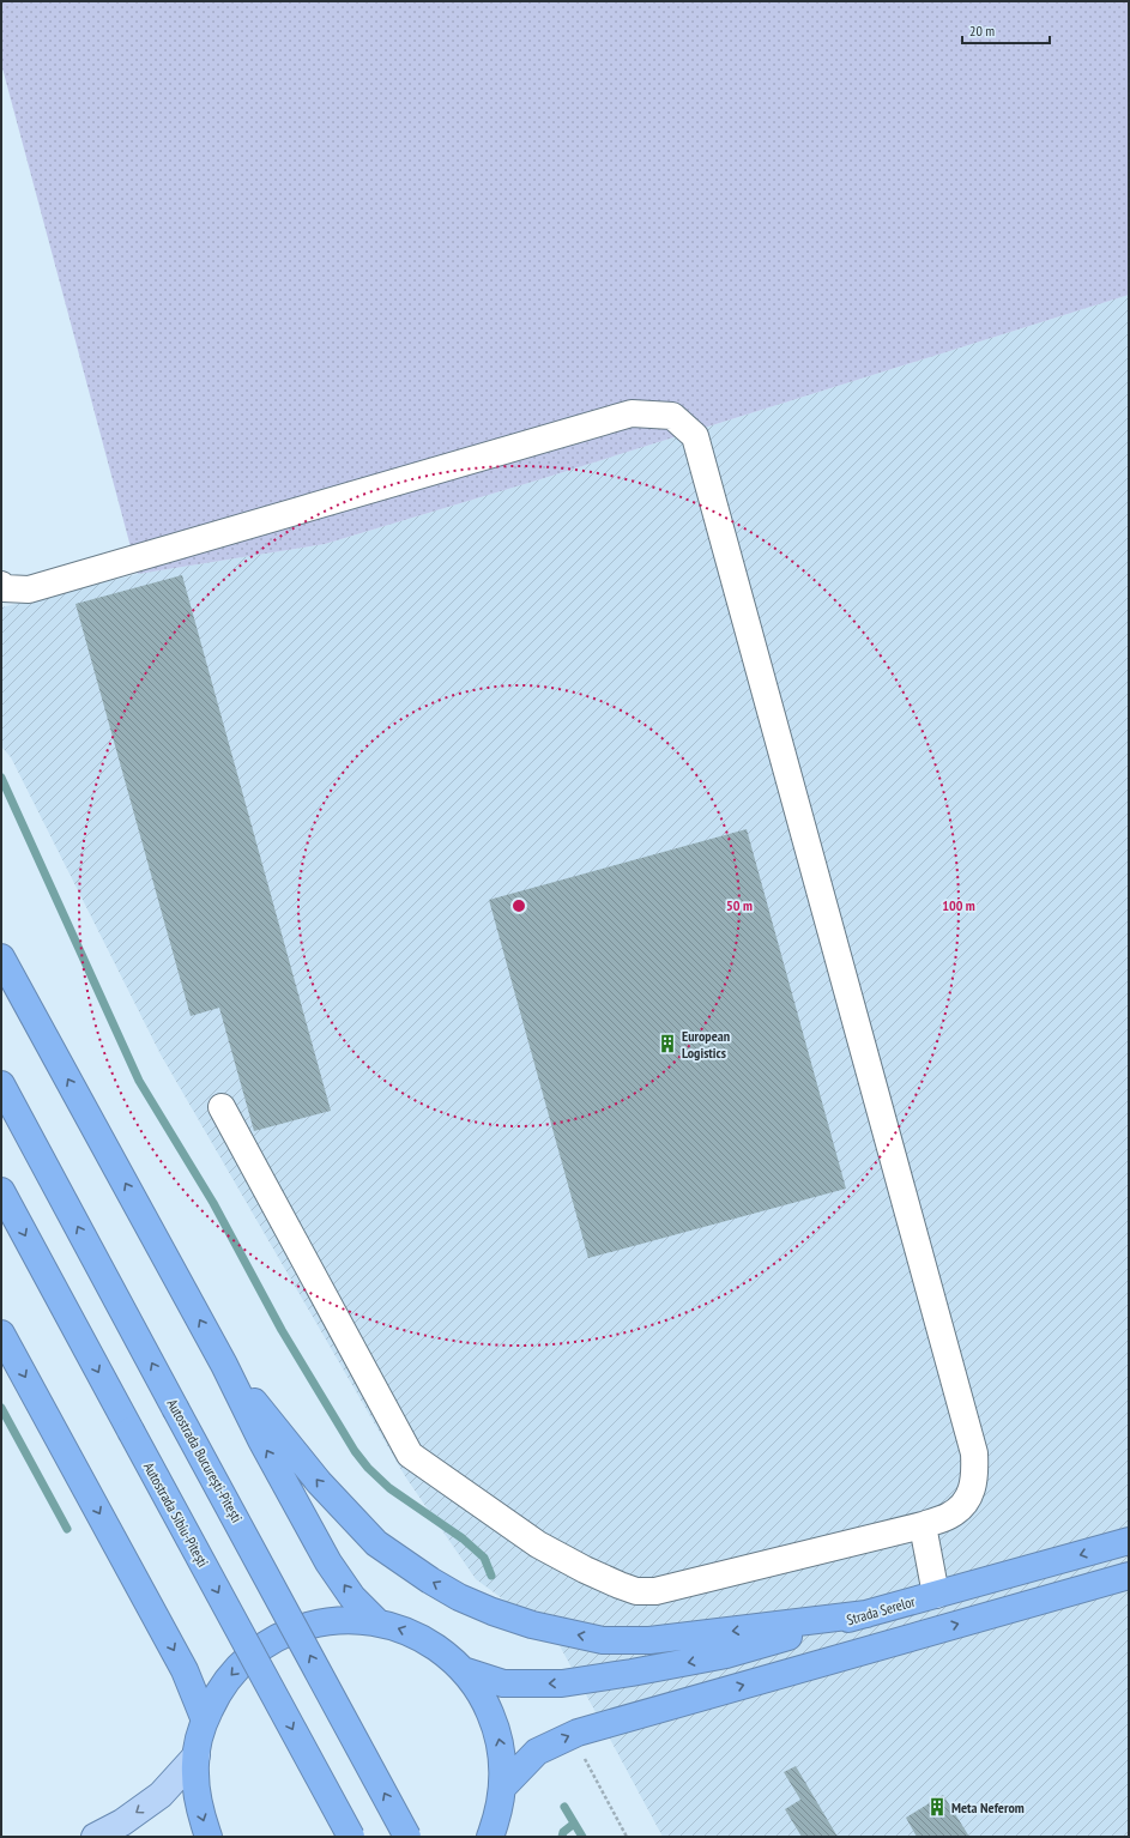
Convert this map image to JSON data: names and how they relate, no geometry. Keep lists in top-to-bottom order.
{
  "streets": {
    "highway": ["Autostrada București-Pitești", "Autostrada Sibiu-Pitești", "Strada Serelor"]
  },
  "places": {
    "building": ["European Logistics", "Meta Neferom"]
  },
  "scale_bar": "20 m",
  "rings": ["50 m", "100 m"]
}
